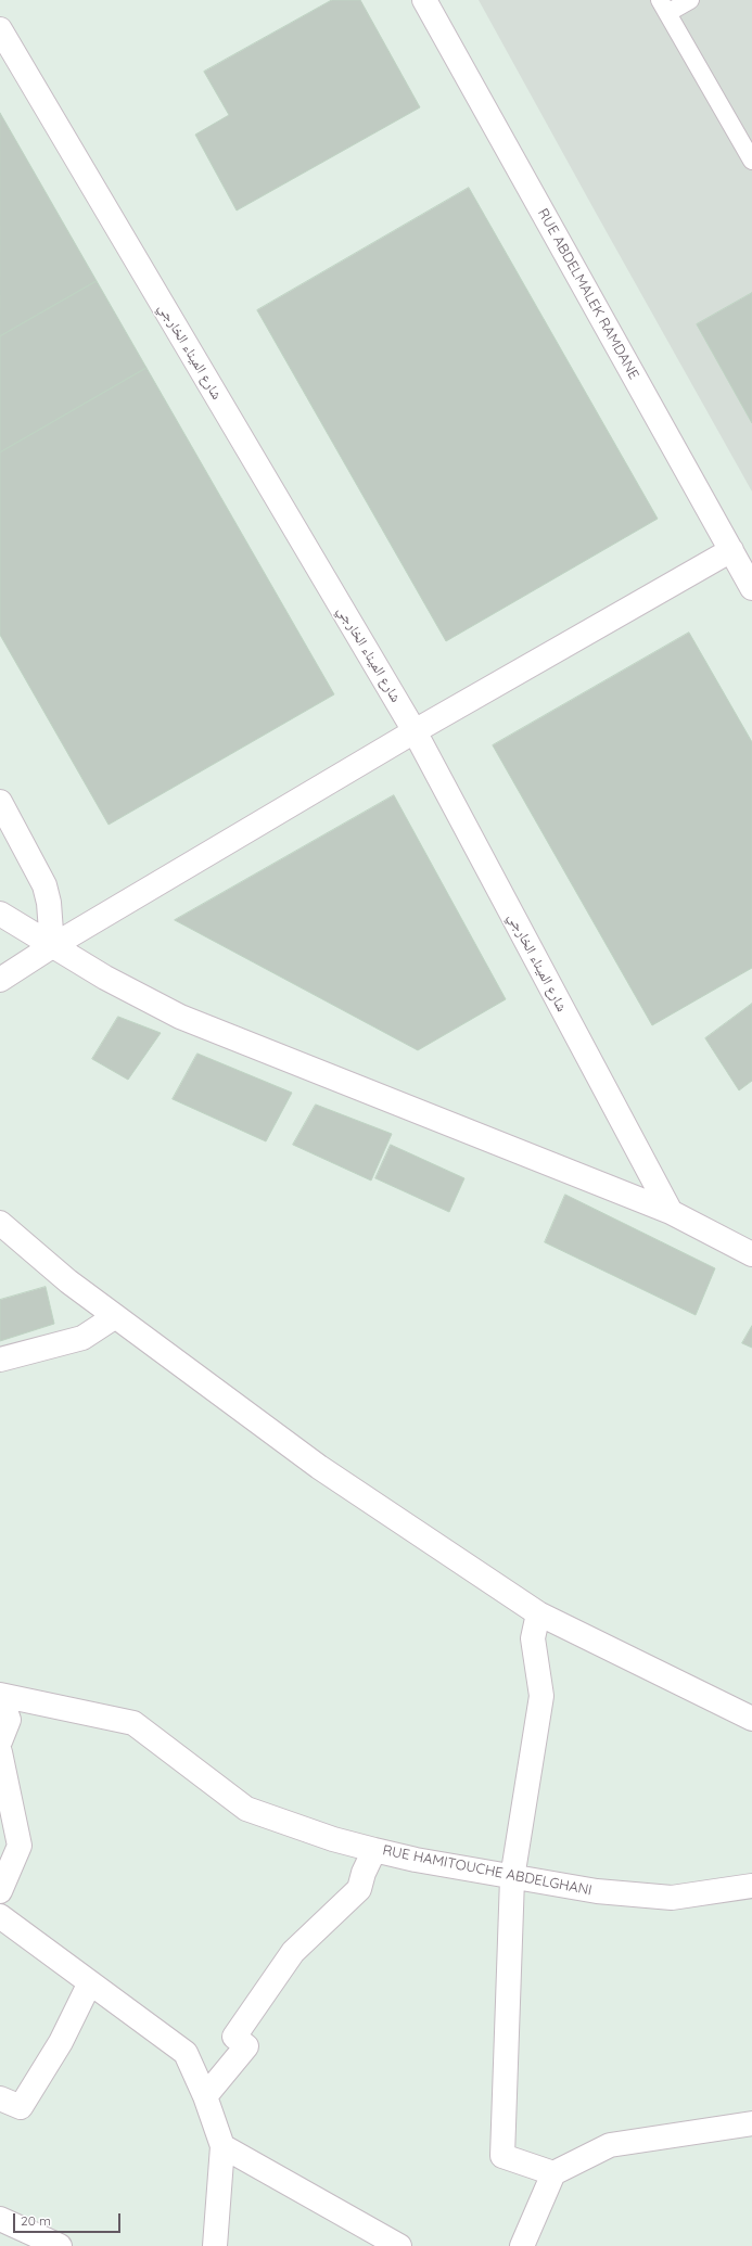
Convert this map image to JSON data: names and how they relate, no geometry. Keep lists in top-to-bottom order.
{
  "streets": {
    "street": ["RUE ABDELMALEK RAMDANE", "شارع الميناء الخارجي", "RUE HAMITOUCHE ABDELGHANI"]
  },
  "scale_bar": "20 m"
}
